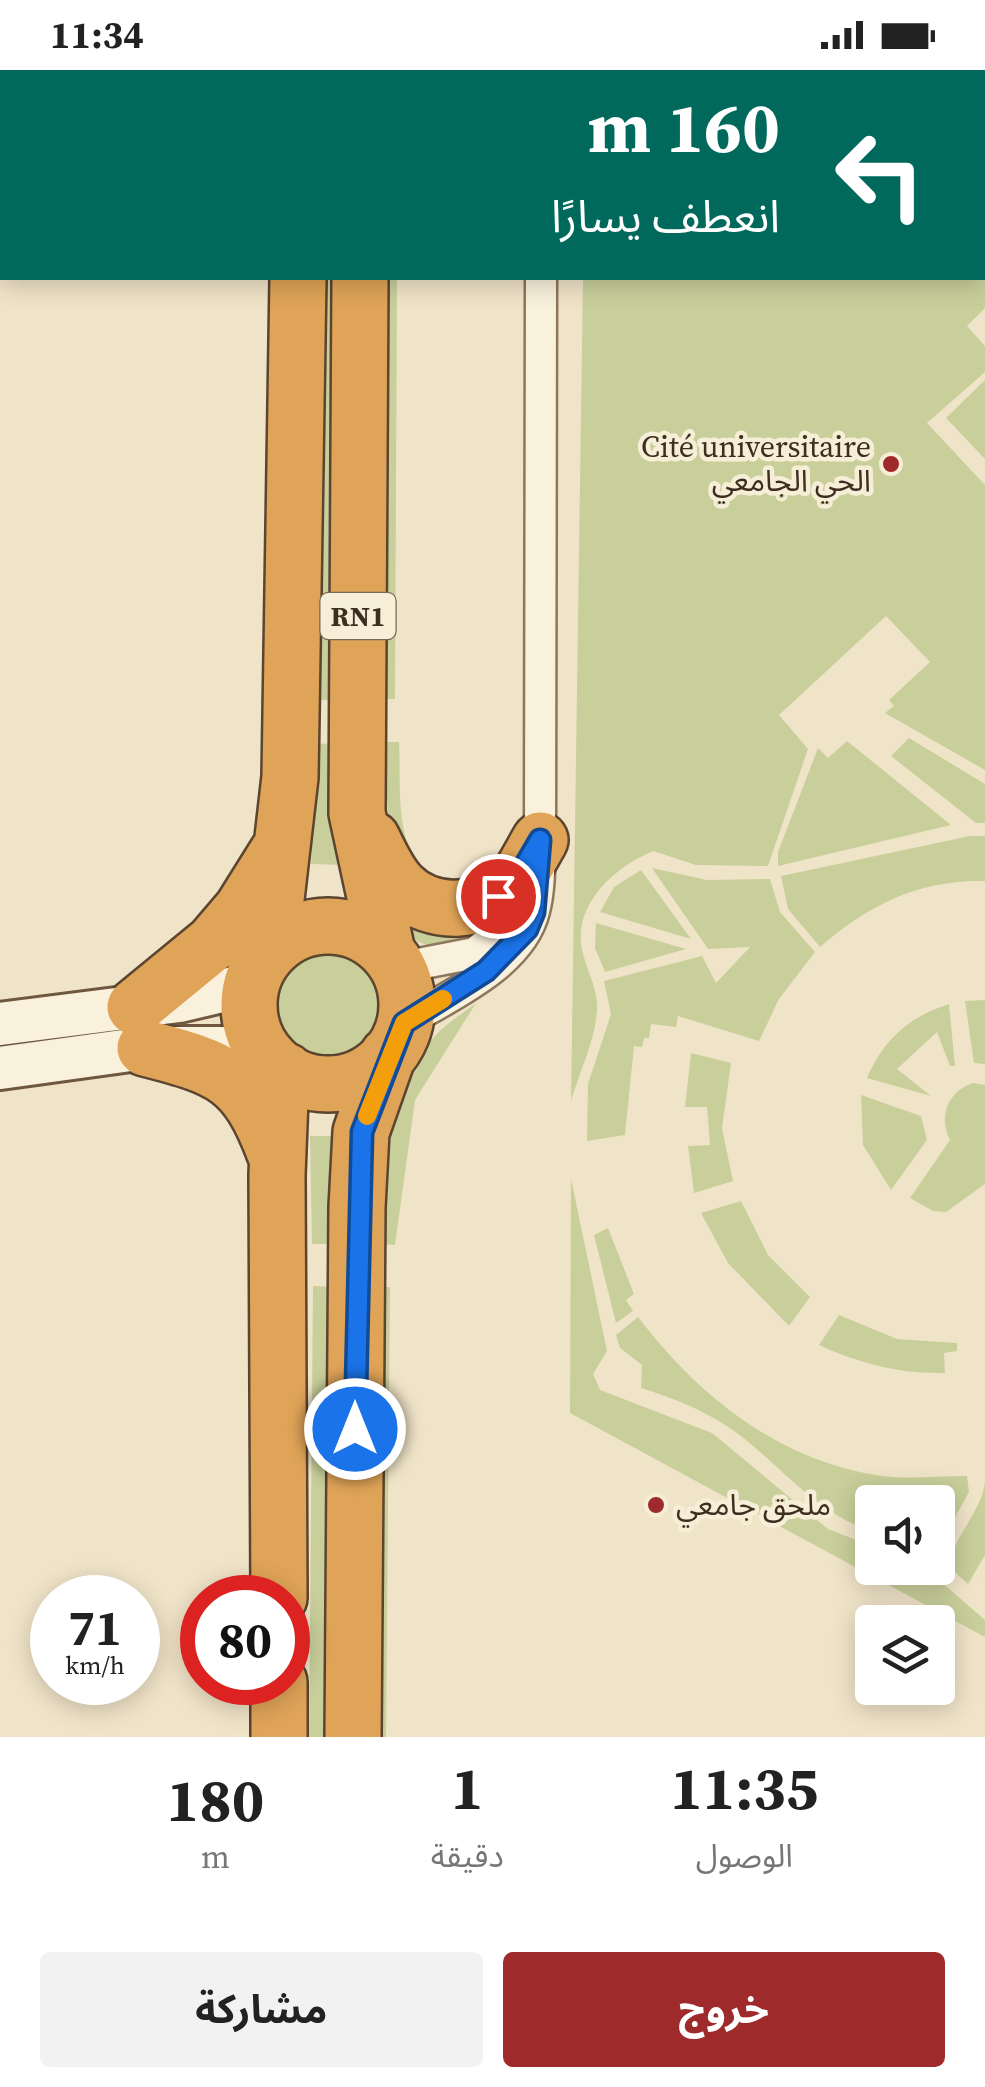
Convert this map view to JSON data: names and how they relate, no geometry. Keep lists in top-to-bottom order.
{
  "streets": {
    "highway": ["RN1"]
  },
  "places": ["Cité universitaire الحي الجامعي", "ملحق جامعي"],
  "page": {
    "status": "11:34",
    "turn": ["160 m", "انعطف يسارًا"],
    "speed": "71 km/h",
    "limit": "80",
    "eta": [
      "11:35",
      "الوصول",
      "1",
      "دقيقة",
      "180",
      "m"
    ],
    "buttons": ["خروج", "مشاركة"]
  }
}
